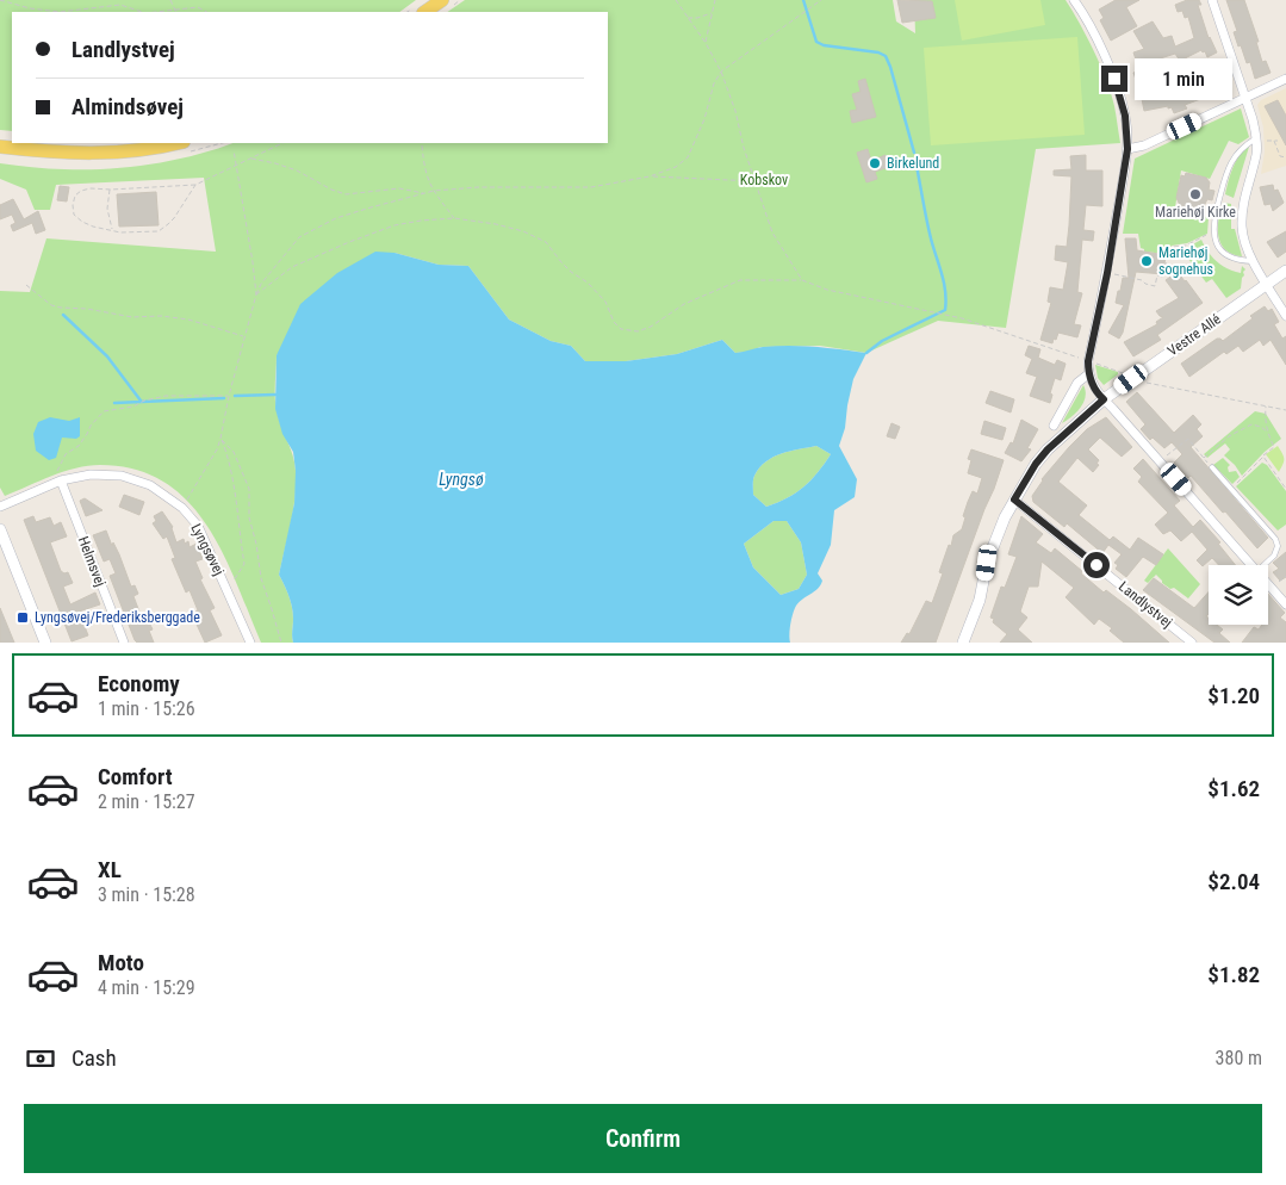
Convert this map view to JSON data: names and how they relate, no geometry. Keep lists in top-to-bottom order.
{
  "streets": {
    "street": [
      "Vestre Allé",
      "Lyngsøvej",
      "Helmsvej",
      "Landlystvej"
    ]
  },
  "crossings": [
    ["Vestre Allé", "Landlystvej"],
    ["Lyngsøvej", "Helmsvej"]
  ],
  "water": ["Lyngsø"],
  "parks": ["Kobskov"],
  "places": {
    "other": ["Birkelund", "Mariehøj Kirke", "Mariehøj sognehus"],
    "transit": ["Lyngsøvej/Frederiksberggade"]
  },
  "page": {
    "banner": ["Landlystvej", "Almindsøvej"],
    "bubble": "1 min",
    "list": [
      {
        "name": "Economy",
        "note": "1 min · 15:26",
        "value": "$1.20"
      },
      {
        "name": "Comfort",
        "note": "2 min · 15:27",
        "value": "$1.62"
      },
      {
        "name": "XL",
        "note": "3 min · 15:28",
        "value": "$2.04"
      },
      {
        "name": "Moto",
        "note": "4 min · 15:29",
        "value": "$1.82"
      }
    ],
    "pay": ["Cash", "380 m"],
    "buttons": "Confirm"
  }
}
